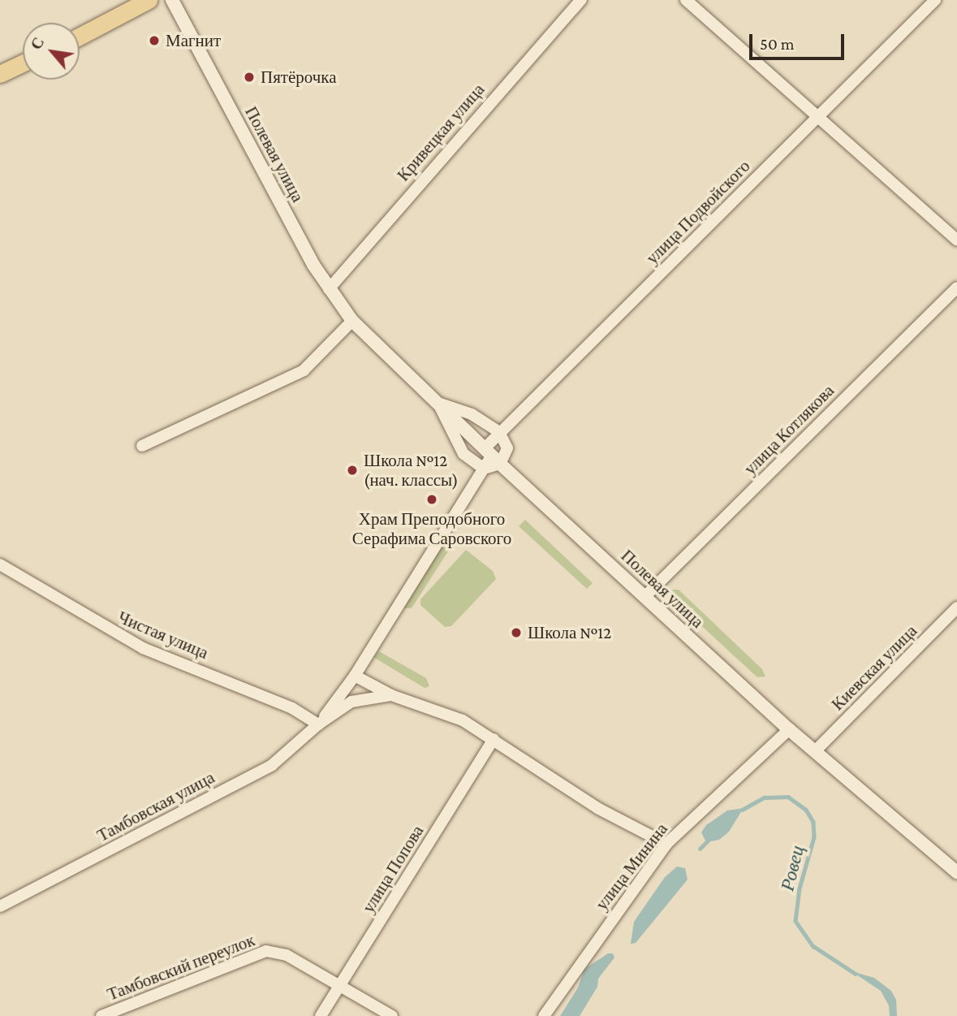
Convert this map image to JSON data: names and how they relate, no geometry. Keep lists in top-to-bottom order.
{
  "streets": {
    "street": [
      "Кривецкая улица",
      "Полевая улица",
      "улица Подвойского",
      "улица Котлякова",
      "Чистая улица",
      "Киевская улица",
      "Тамбовская улица",
      "улица Минина",
      "улица Попова",
      "Тамбовский переулок"
    ]
  },
  "crossings": [
    ["Кривецкая улица", "Полевая улица"],
    ["Полевая улица", "улица Подвойского"],
    ["Полевая улица", "улица Котлякова"],
    ["Полевая улица", "Киевская улица"],
    ["Полевая улица", "Тамбовская улица"],
    ["Полевая улица", "улица Минина"],
    ["улица Подвойского", "Тамбовская улица"],
    ["Чистая улица", "Тамбовская улица"],
    ["Тамбовская улица", "улица Минина"],
    ["Тамбовская улица", "улица Попова"],
    ["улица Попова", "Тамбовский переулок"]
  ],
  "water": ["Ровец"],
  "places": [
    "Магнит",
    "Пятёрочка",
    "Школа №12 (нач. классы)",
    "Храм Преподобного Серафима Саровского",
    "Школа №12"
  ],
  "scale_bar": "50 m",
  "north": "top left"
}
